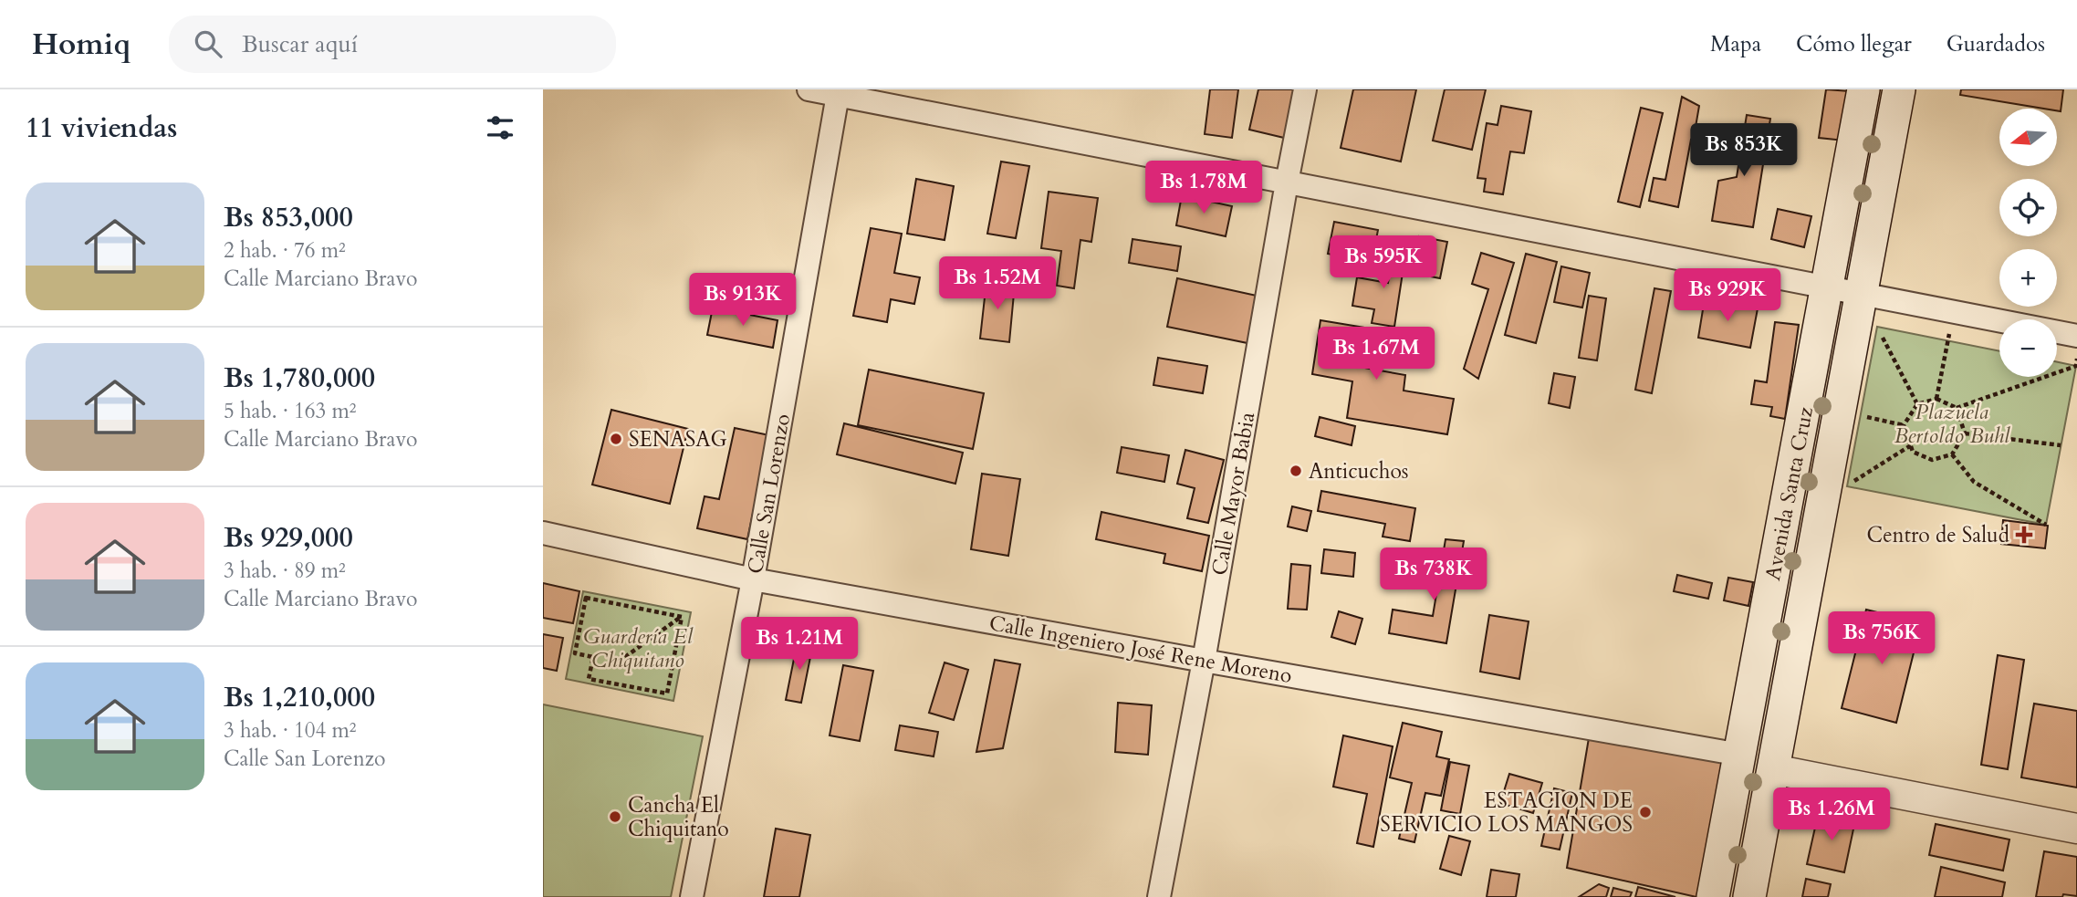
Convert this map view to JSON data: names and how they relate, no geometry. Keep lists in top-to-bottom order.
{
  "streets": {
    "main road": ["Avenida Santa Cruz"],
    "street": ["Calle San Lorenzo", "Calle Mayor Babia", "Calle Ingeniero José Rene Moreno"]
  },
  "crossings": [
    ["Calle San Lorenzo", "Calle Ingeniero José Rene Moreno"],
    ["Calle Mayor Babia", "Calle Ingeniero José Rene Moreno"],
    ["Avenida Santa Cruz", "Calle Ingeniero José Rene Moreno"]
  ],
  "parks": ["Plazuela Bertoldo Buhl", "Guardería El Chiquitano"],
  "places": {
    "other": [
      "SENASAG",
      "Anticuchos",
      "ESTACION DE SERVICIO LOS MANGOS",
      "Cancha El Chiquitano"
    ],
    "health": ["Centro de Salud"]
  },
  "north": "left",
  "page": {
    "header": "Homiq",
    "search": "Buscar aquí",
    "nav": ["Mapa", "Cómo llegar", "Guardados"],
    "heading": "11 viviendas",
    "map_buttons": ["+", "−"],
    "price": [
      "Bs 853K",
      "Bs 1.78M",
      "Bs 595K",
      "Bs 1.52M",
      "Bs 929K",
      "Bs 913K",
      "Bs 1.67M",
      "Bs 738K",
      "Bs 756K",
      "Bs 1.21M",
      "Bs 1.26M"
    ],
    "list": [
      {
        "name": "Bs 853,000",
        "note": "2 hab. · 76 m² · Calle Marciano Bravo"
      },
      {
        "name": "Bs 1,780,000",
        "note": "5 hab. · 163 m² · Calle Marciano Bravo"
      },
      {
        "name": "Bs 929,000",
        "note": "3 hab. · 89 m² · Calle Marciano Bravo"
      },
      {
        "name": "Bs 1,210,000",
        "note": "3 hab. · 104 m² · Calle San Lorenzo"
      }
    ]
  }
}
